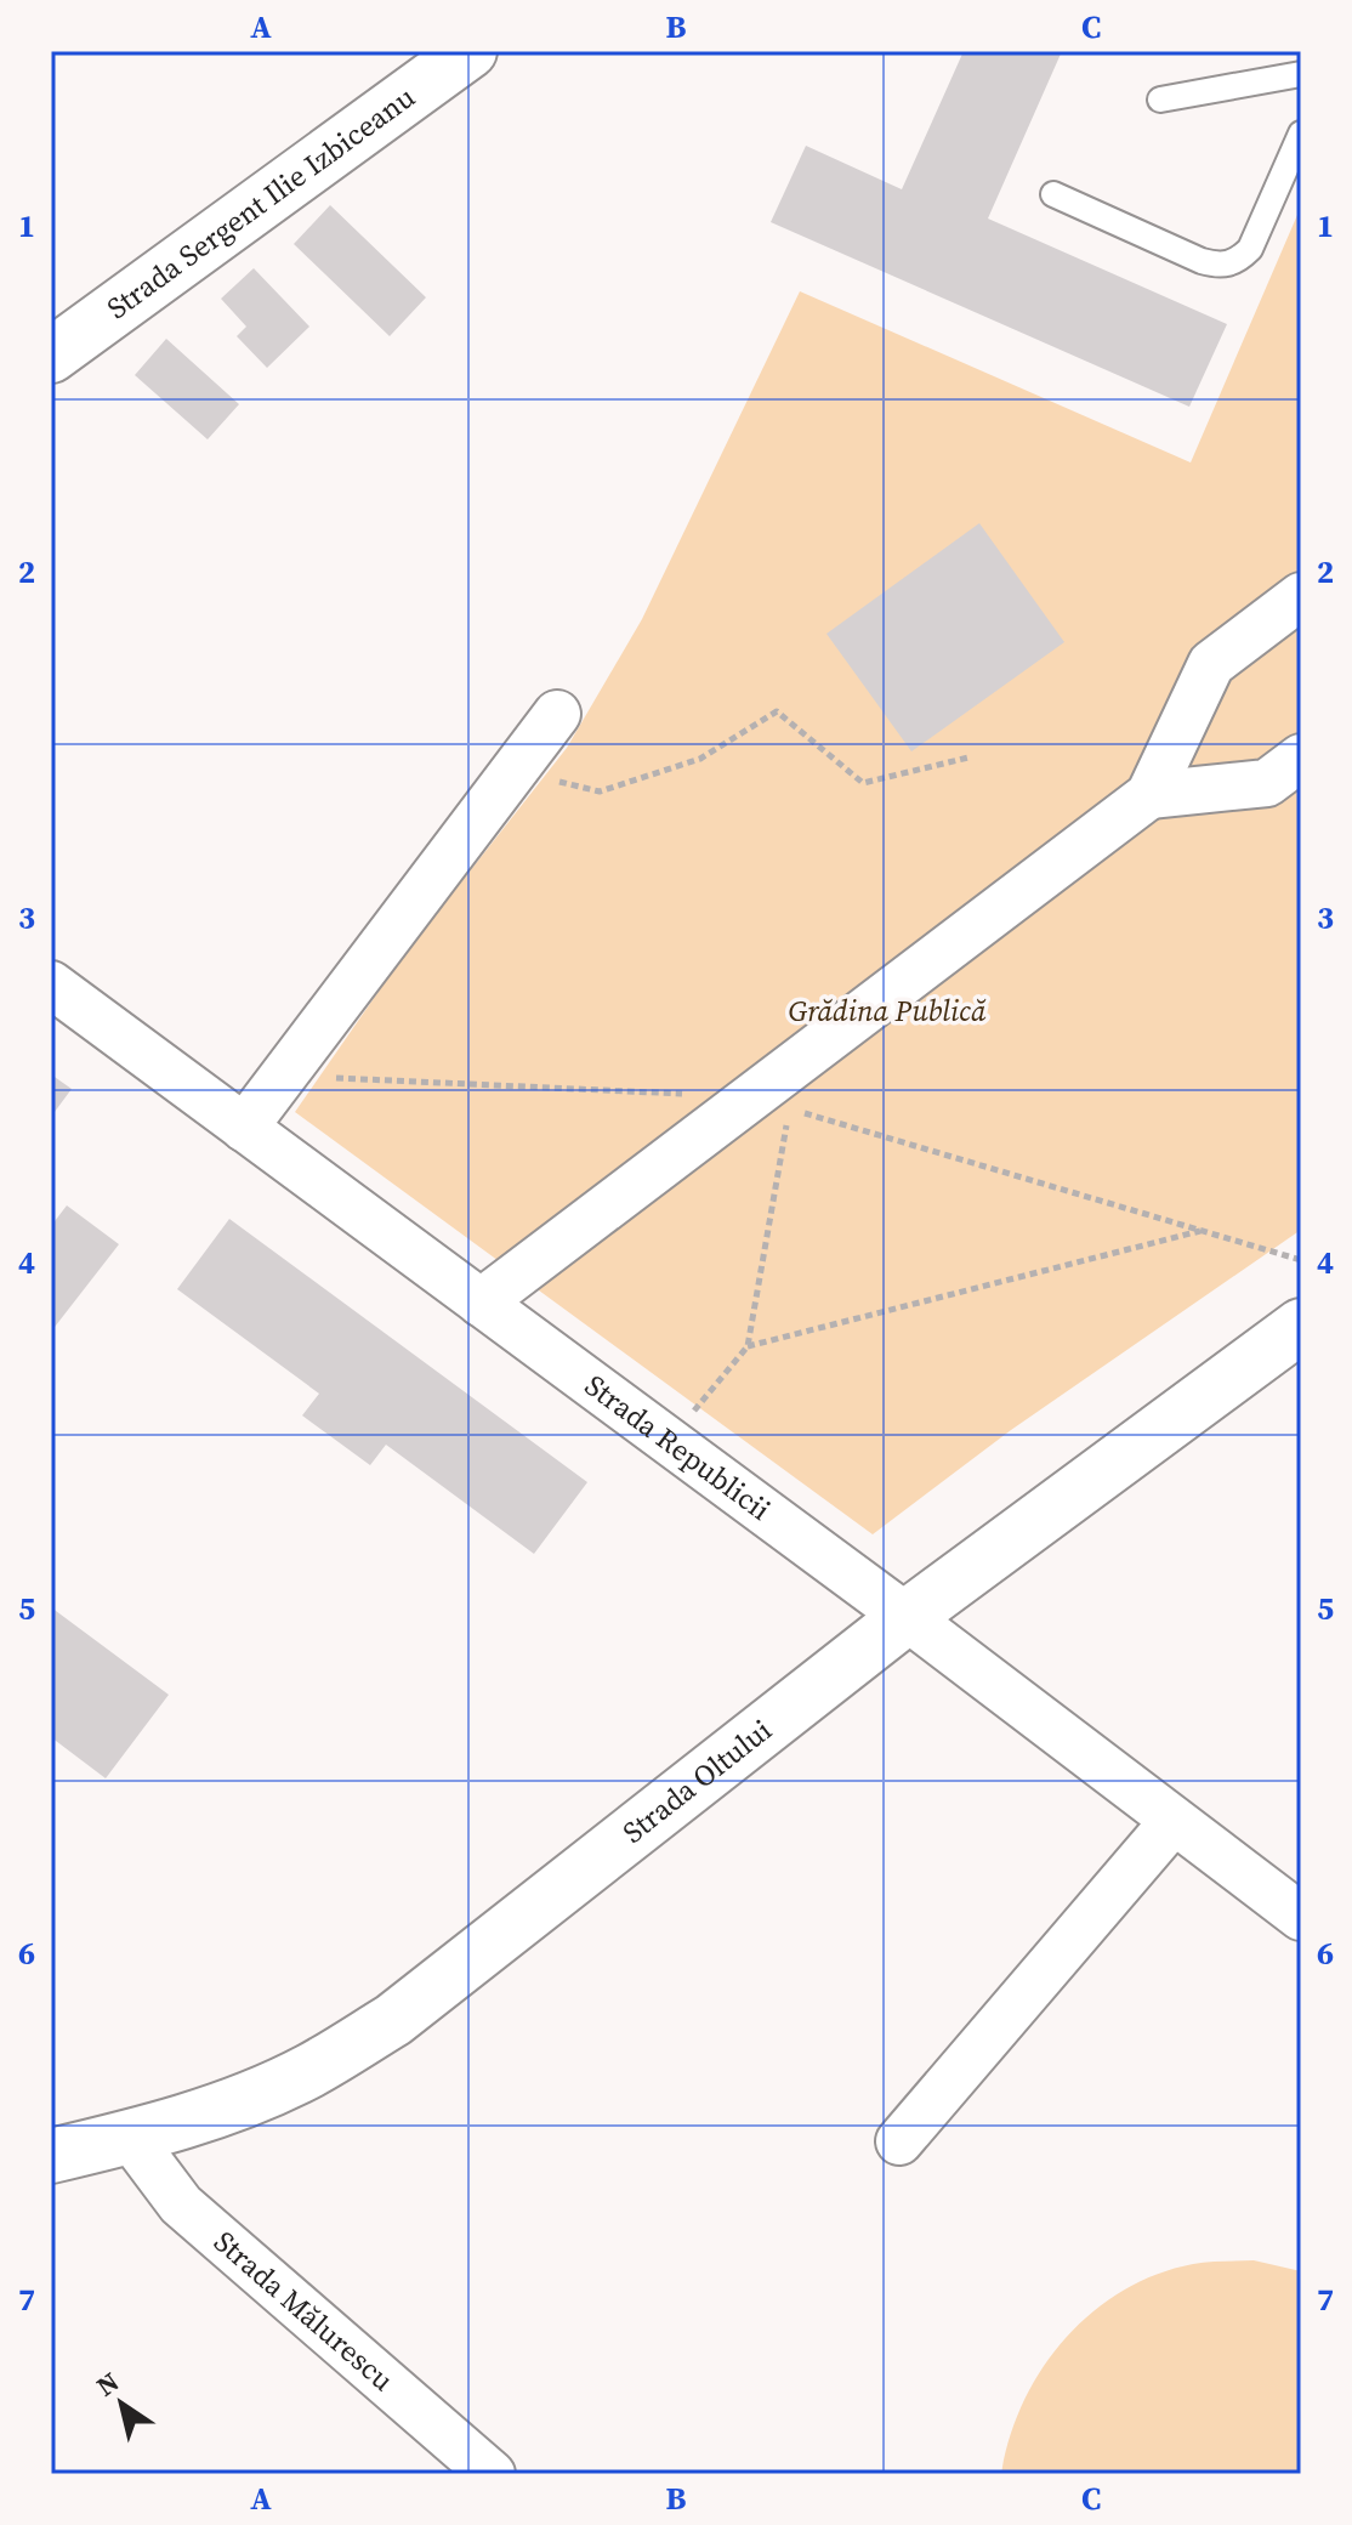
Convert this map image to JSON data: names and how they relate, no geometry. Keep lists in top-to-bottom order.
{
  "streets": {
    "main road": ["Strada Sergent Ilie Izbiceanu", "Strada Oltului"],
    "street": ["Strada Republicii", "Strada Mălurescu"]
  },
  "crossings": [
    ["Strada Republicii", "Strada Oltului"],
    ["Strada Oltului", "Strada Mălurescu"]
  ],
  "parks": ["Grădina Publică"],
  "north": "top left",
  "grid": {
    "columns": ["A", "B", "C"],
    "rows": [
      "1",
      "2",
      "3",
      "4",
      "5",
      "6",
      "7"
    ]
  }
}
